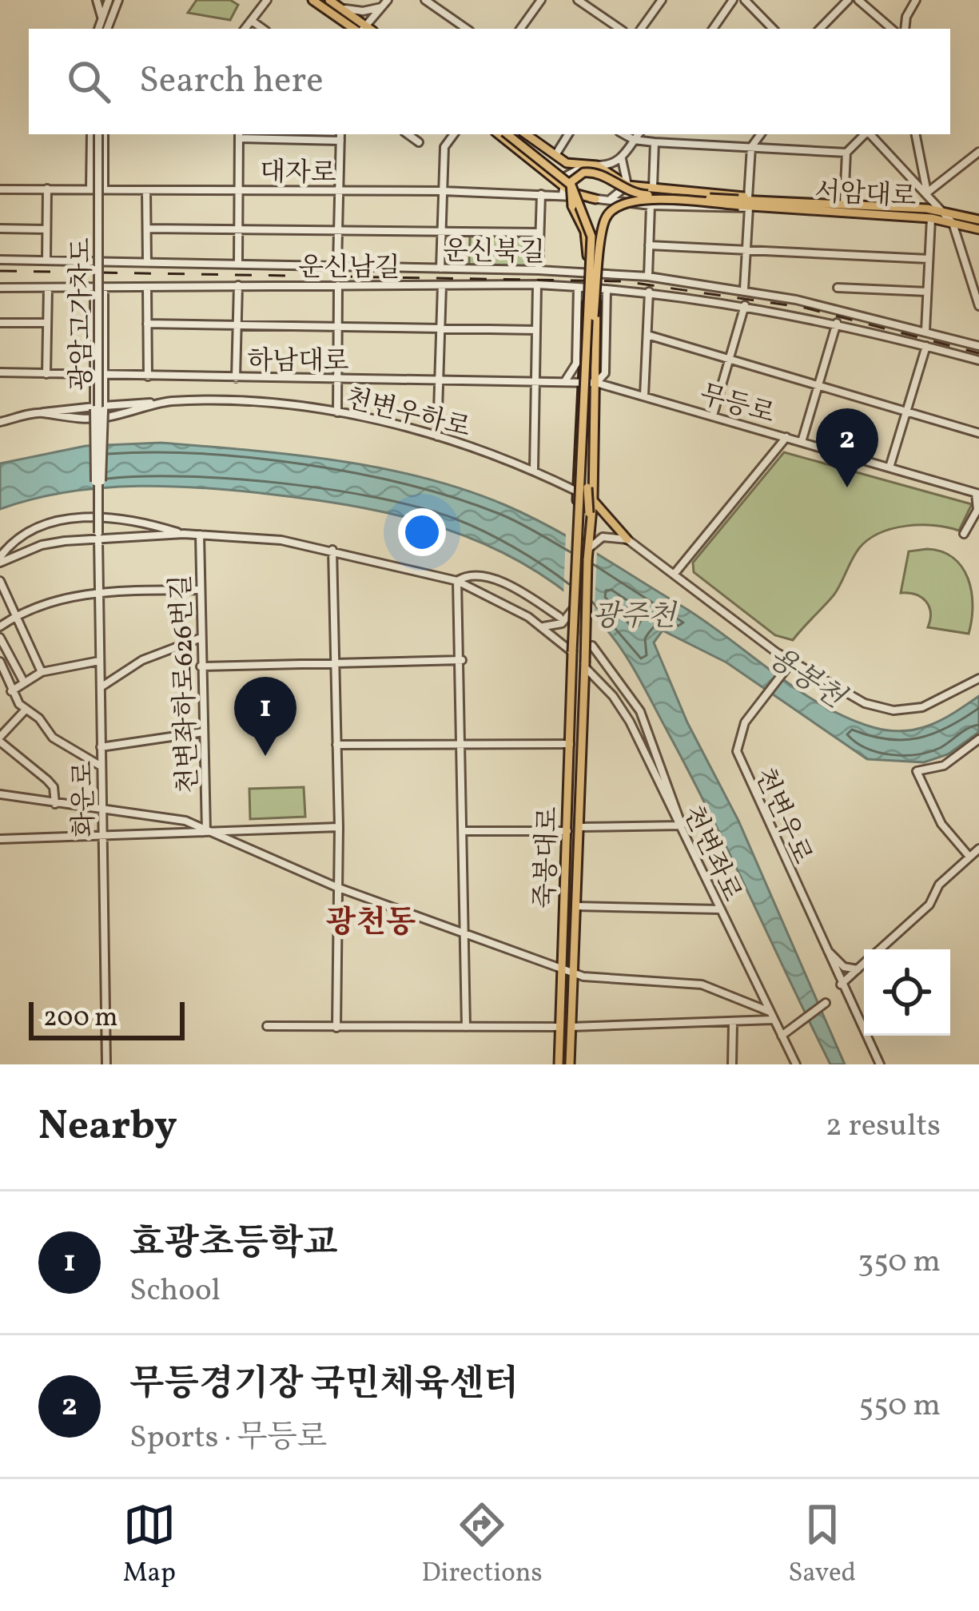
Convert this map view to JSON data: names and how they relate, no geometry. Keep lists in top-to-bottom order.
{
  "streets": {
    "main road": ["서암대로", "죽봉대로"],
    "street": [
      "대자로",
      "운신북길",
      "운신남길",
      "광암고가차도",
      "하남대로",
      "무등로",
      "천변우하로",
      "천변좌하로626번길",
      "화운로",
      "천변우로",
      "천변좌로"
    ]
  },
  "crossings": [
    ["대자로", "서암대로"],
    ["광암고가차도", "화운로"],
    ["하남대로", "무등로"],
    ["천변좌로", "죽봉대로"]
  ],
  "districts": ["광천동"],
  "water": ["광주천", "용봉천"],
  "scale_bar": "200 m",
  "page": {
    "search": "Search here",
    "pins": ["2", "1"],
    "scale": "200 m",
    "heading": ["Nearby", "2 results"],
    "list": [
      {
        "mark": "1",
        "name": "효광초등학교",
        "note": "School",
        "value": "350 m"
      },
      {
        "mark": "2",
        "name": "무등경기장 국민체육센터",
        "note": "Sports · 무등로",
        "value": "550 m"
      }
    ],
    "nav": ["Map", "Directions", "Saved"]
  }
}
